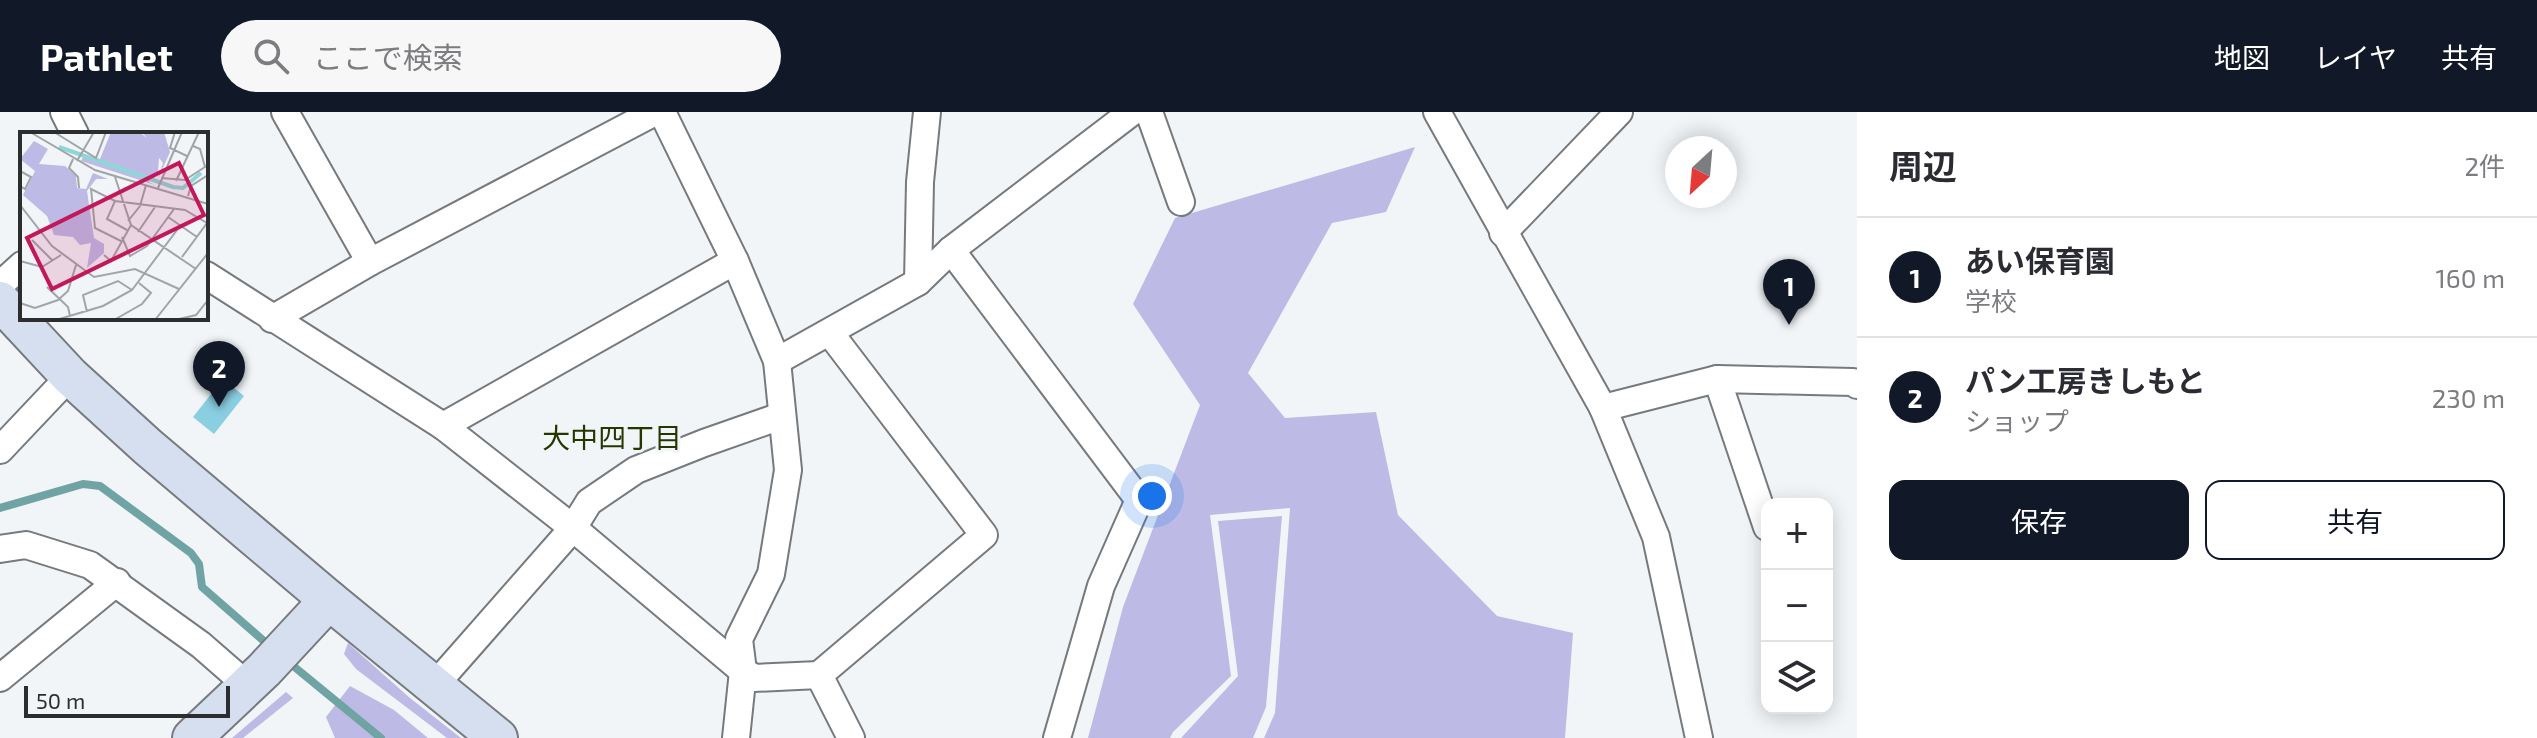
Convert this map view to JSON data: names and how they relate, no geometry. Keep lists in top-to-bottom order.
{
  "districts": ["大中四丁目"],
  "scale_bar": "50 m",
  "north": "bottom left",
  "page": {
    "header": "Pathlet",
    "search": "ここで検索",
    "nav": ["地図", "レイヤ", "共有"],
    "heading": ["周辺", "2件"],
    "list": [
      {
        "mark": "1",
        "name": "あい保育園",
        "note": "学校",
        "value": "160 m"
      },
      {
        "mark": "2",
        "name": "パン工房きしもと",
        "note": "ショップ",
        "value": "230 m"
      }
    ],
    "pins": ["1", "2"],
    "buttons": ["保存", "共有"],
    "map_buttons": ["+", "−"],
    "scale": "50 m"
  }
}
